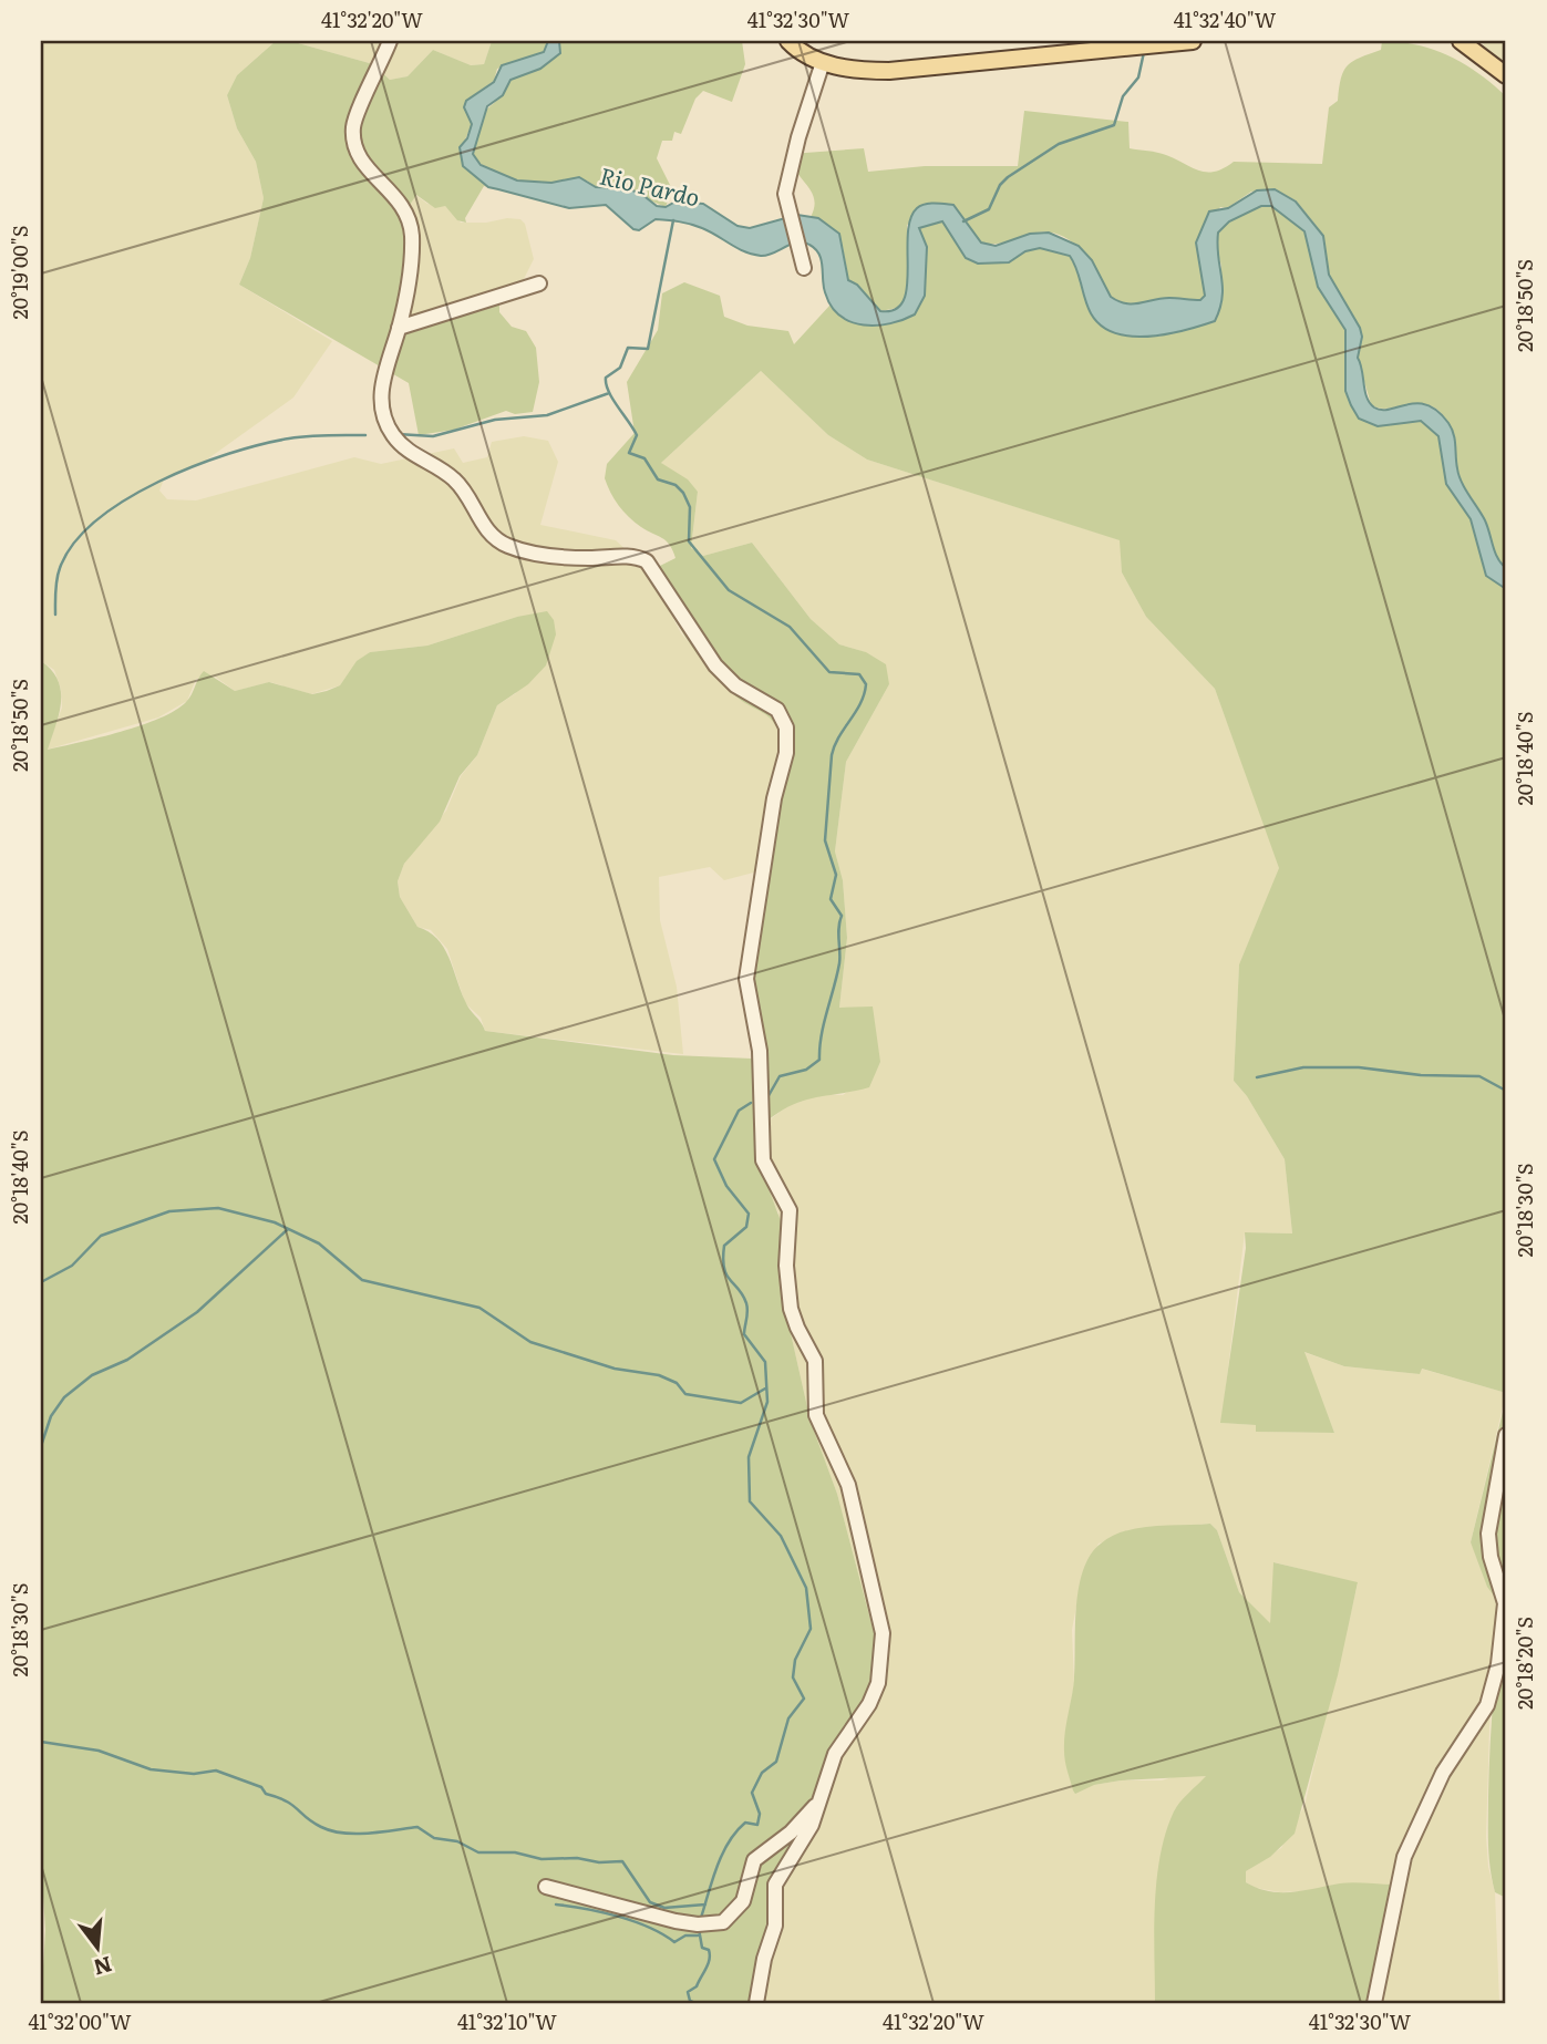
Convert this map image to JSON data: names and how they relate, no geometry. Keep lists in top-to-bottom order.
{
  "water": ["Rio Pardo"],
  "north": "bottom",
  "coordinates": [
    "41°32'20\"W",
    "41°32'30\"W",
    "41°32'40\"W",
    "20°19'00\"S",
    "20°18'50\"S",
    "20°18'40\"S",
    "20°18'30\"S",
    "20°18'20\"S",
    "41°32'00\"W",
    "41°32'10\"W"
  ]
}
